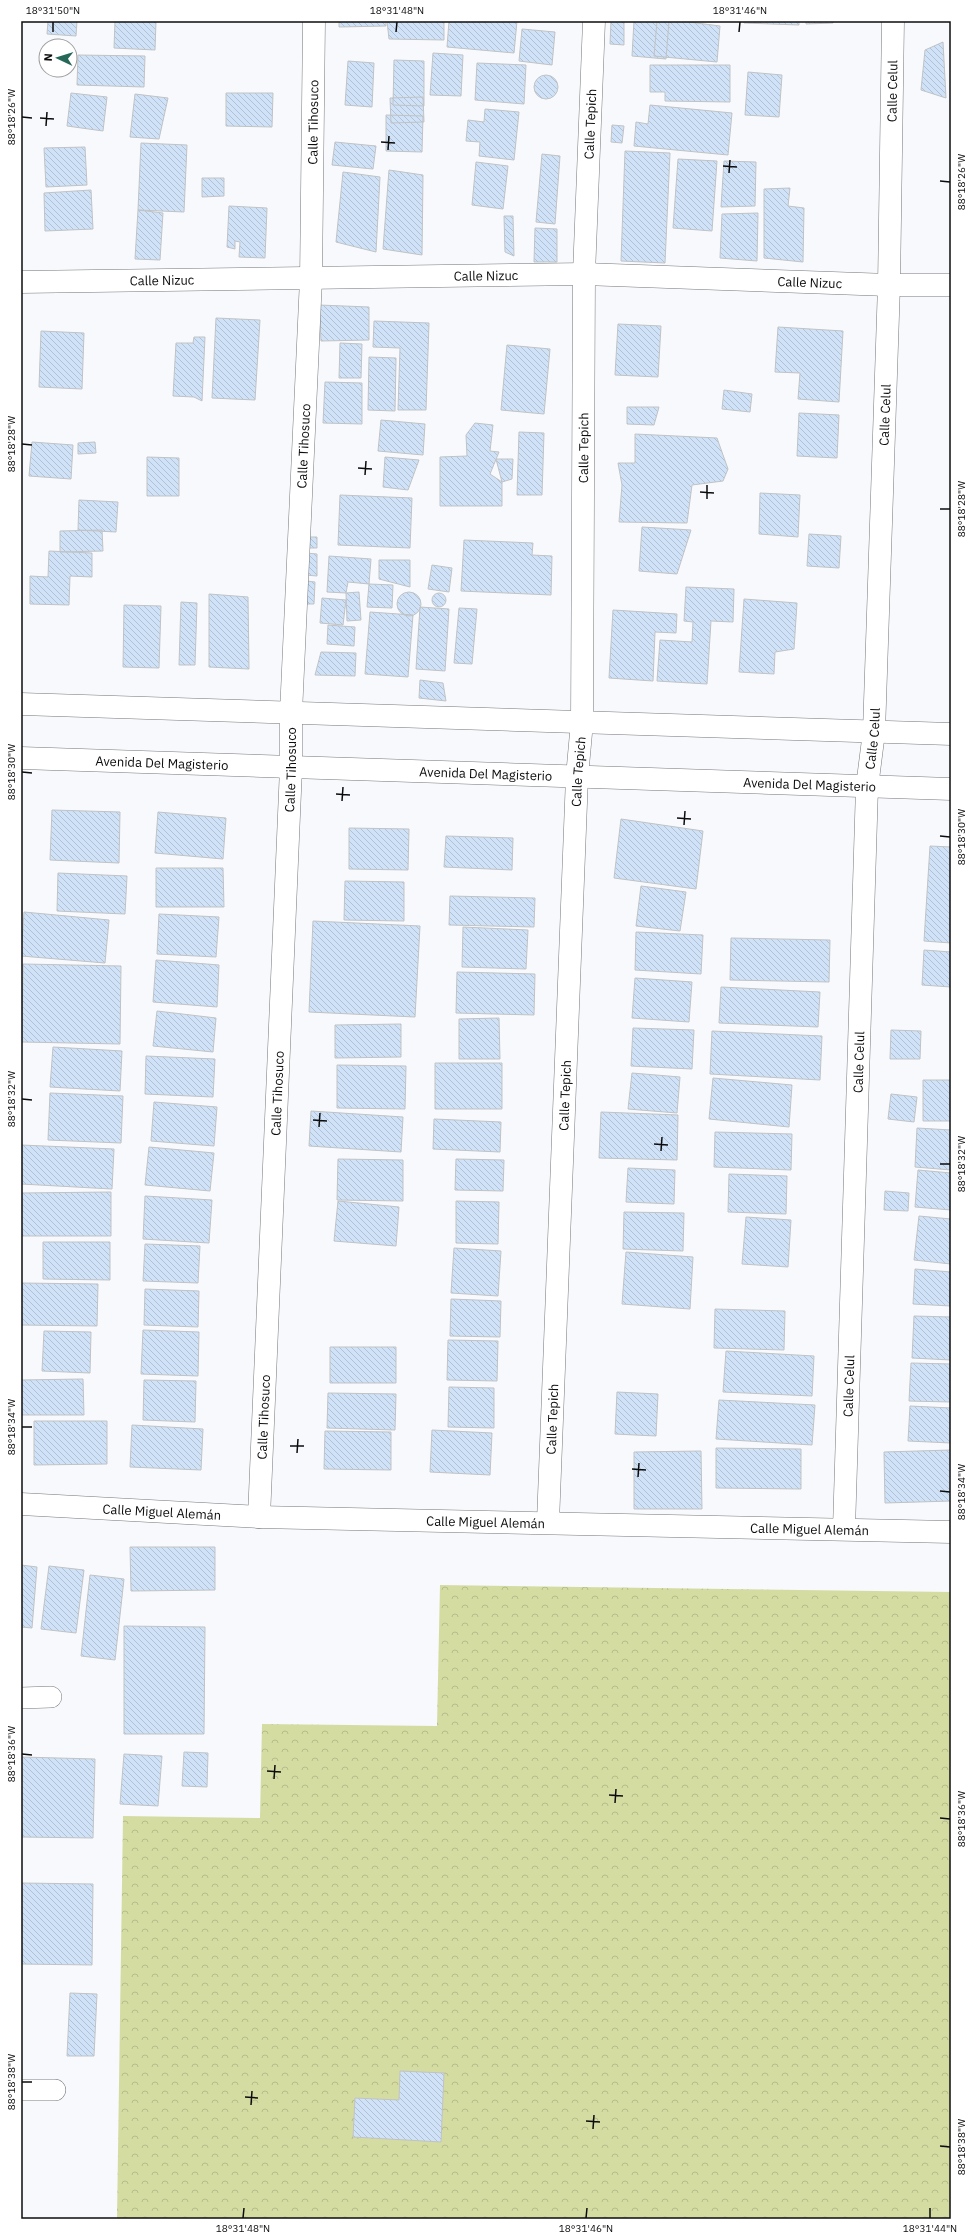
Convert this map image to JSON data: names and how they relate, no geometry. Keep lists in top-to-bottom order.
{
  "streets": {
    "street": [
      "Calle Celul",
      "Calle Tihosuco",
      "Calle Tepich",
      "Calle Nizuc",
      "Avenida Del Magisterio",
      "Calle Miguel Alemán"
    ]
  },
  "crossings": [
    ["Calle Celul", "Calle Nizuc"],
    ["Calle Celul", "Avenida Del Magisterio"],
    ["Calle Celul", "Calle Miguel Alemán"],
    ["Calle Tihosuco", "Calle Nizuc"],
    ["Calle Tihosuco", "Avenida Del Magisterio"],
    ["Calle Tihosuco", "Calle Miguel Alemán"],
    ["Calle Tepich", "Calle Nizuc"],
    ["Calle Tepich", "Avenida Del Magisterio"],
    ["Calle Tepich", "Calle Miguel Alemán"]
  ],
  "north": "left",
  "coordinates": [
    "18°31'50\"N",
    "18°31'48\"N",
    "18°31'46\"N",
    "88°18'26\"W",
    "88°18'28\"W",
    "88°18'30\"W",
    "88°18'32\"W",
    "88°18'34\"W",
    "88°18'36\"W",
    "88°18'38\"W",
    "18°31'44\"N"
  ]
}
